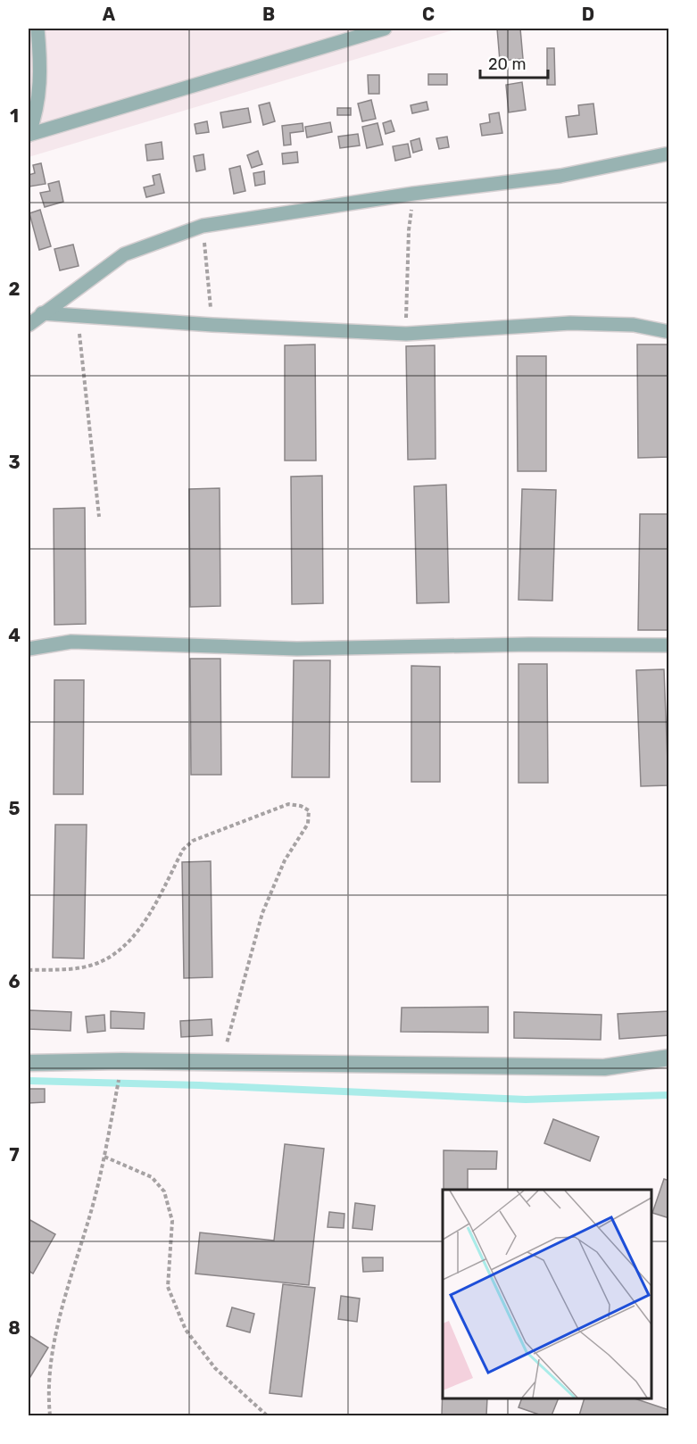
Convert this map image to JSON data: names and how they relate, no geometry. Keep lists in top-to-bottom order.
{
  "scale_bar": "20 m",
  "grid": {
    "columns": [
      "A",
      "B",
      "C",
      "D"
    ],
    "rows": [
      "1",
      "2",
      "3",
      "4",
      "5",
      "6",
      "7",
      "8"
    ]
  }
}
